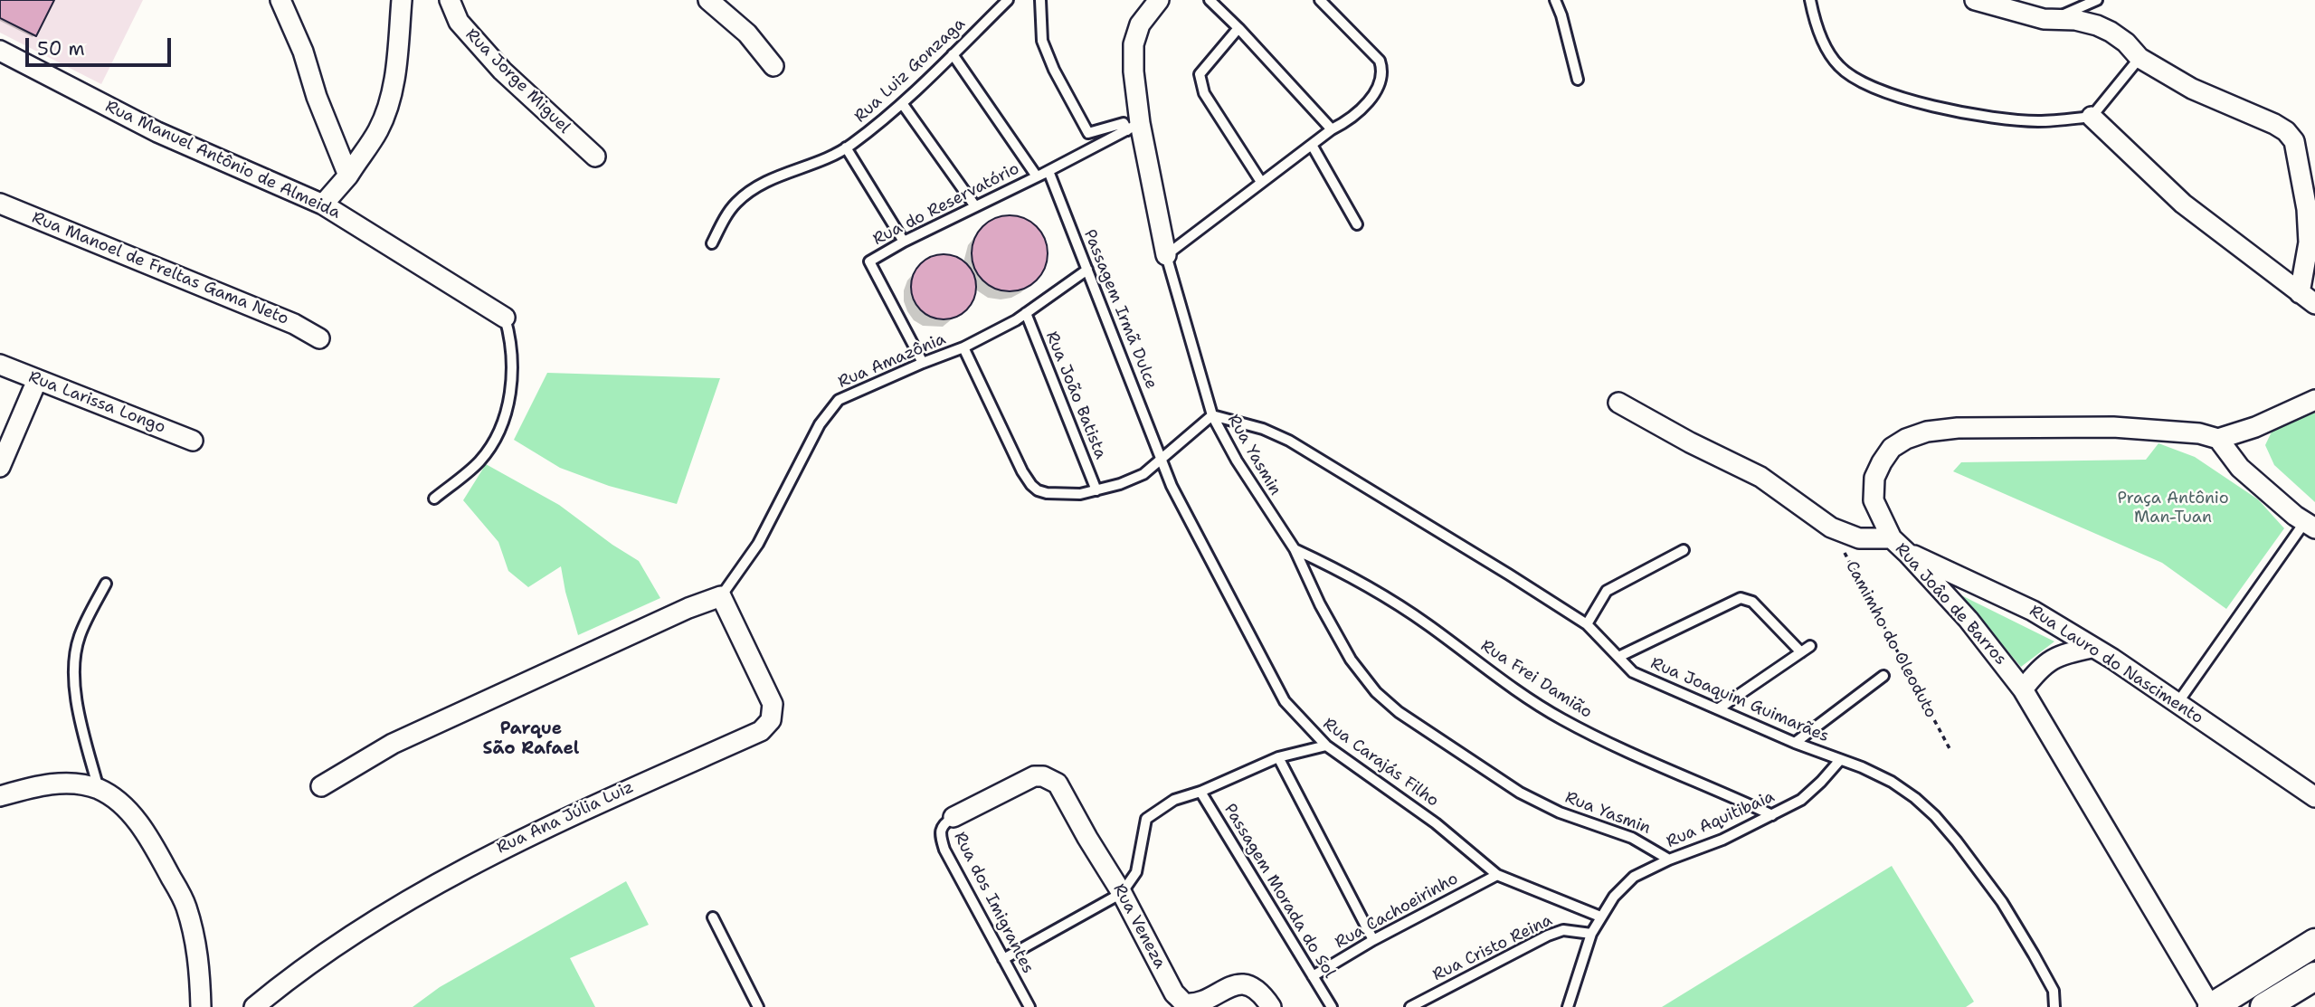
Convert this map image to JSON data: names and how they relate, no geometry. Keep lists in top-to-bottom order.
{
  "streets": {
    "street": [
      "Rua Jorge Miguel",
      "Rua Manuel Antônio de Almeida",
      "Rua Manoel de Freltas Gama Neto",
      "Rua Larissa Longo",
      "Rua Joâo de Barros",
      "Camimho do Oleoduto",
      "Rua Lauro do Nascimento",
      "Rua Ana Júlia Luiz",
      "Rua Veneza"
    ],
    "lane": [
      "Rua Luiz Gonzaga",
      "Rua do Reservatório",
      "Passagem Irmã Dulce",
      "Rua Amazônia",
      "Rua João Batista",
      "Rua Yasmin",
      "Rua Frei Damião",
      "Rua Joaquim Guimarães",
      "Rua Carajás Filho",
      "Rua Aquitibaia",
      "Passagem Morada do Sol",
      "Rua dos Imigrantes",
      "Rua Cachoeirinho",
      "Rua Cristo Reina"
    ]
  },
  "crossings": [
    ["Rua do Reservatório", "Passagem Irmã Dulce"],
    ["Rua do Reservatório", "Rua Amazônia"],
    ["Passagem Irmã Dulce", "Rua Amazônia"],
    ["Passagem Irmã Dulce", "Rua Carajás Filho"],
    ["Rua Amazônia", "Rua João Batista"],
    ["Rua Amazônia", "Rua Ana Júlia Luiz"],
    ["Rua Yasmin", "Rua Frei Damião"],
    ["Rua Yasmin", "Rua Joaquim Guimarães"],
    ["Rua Yasmin", "Rua Aquitibaia"],
    ["Rua Joâo de Barros", "Camimho do Oleoduto"],
    ["Rua Joâo de Barros", "Rua Lauro do Nascimento"],
    ["Rua Frei Damião", "Rua Aquitibaia"],
    ["Rua Joaquim Guimarães", "Rua Aquitibaia"],
    ["Rua Carajás Filho", "Rua Aquitibaia"],
    ["Rua Carajás Filho", "Rua Cachoeirinho"],
    ["Rua Aquitibaia", "Rua Cristo Reina"],
    ["Passagem Morada do Sol", "Rua Cachoeirinho"],
    ["Rua dos Imigrantes", "Rua Veneza"]
  ],
  "districts": ["Parque São Rafael"],
  "parks": ["Praça Antônio Man-Tuan"],
  "scale_bar": "50 m"
}
